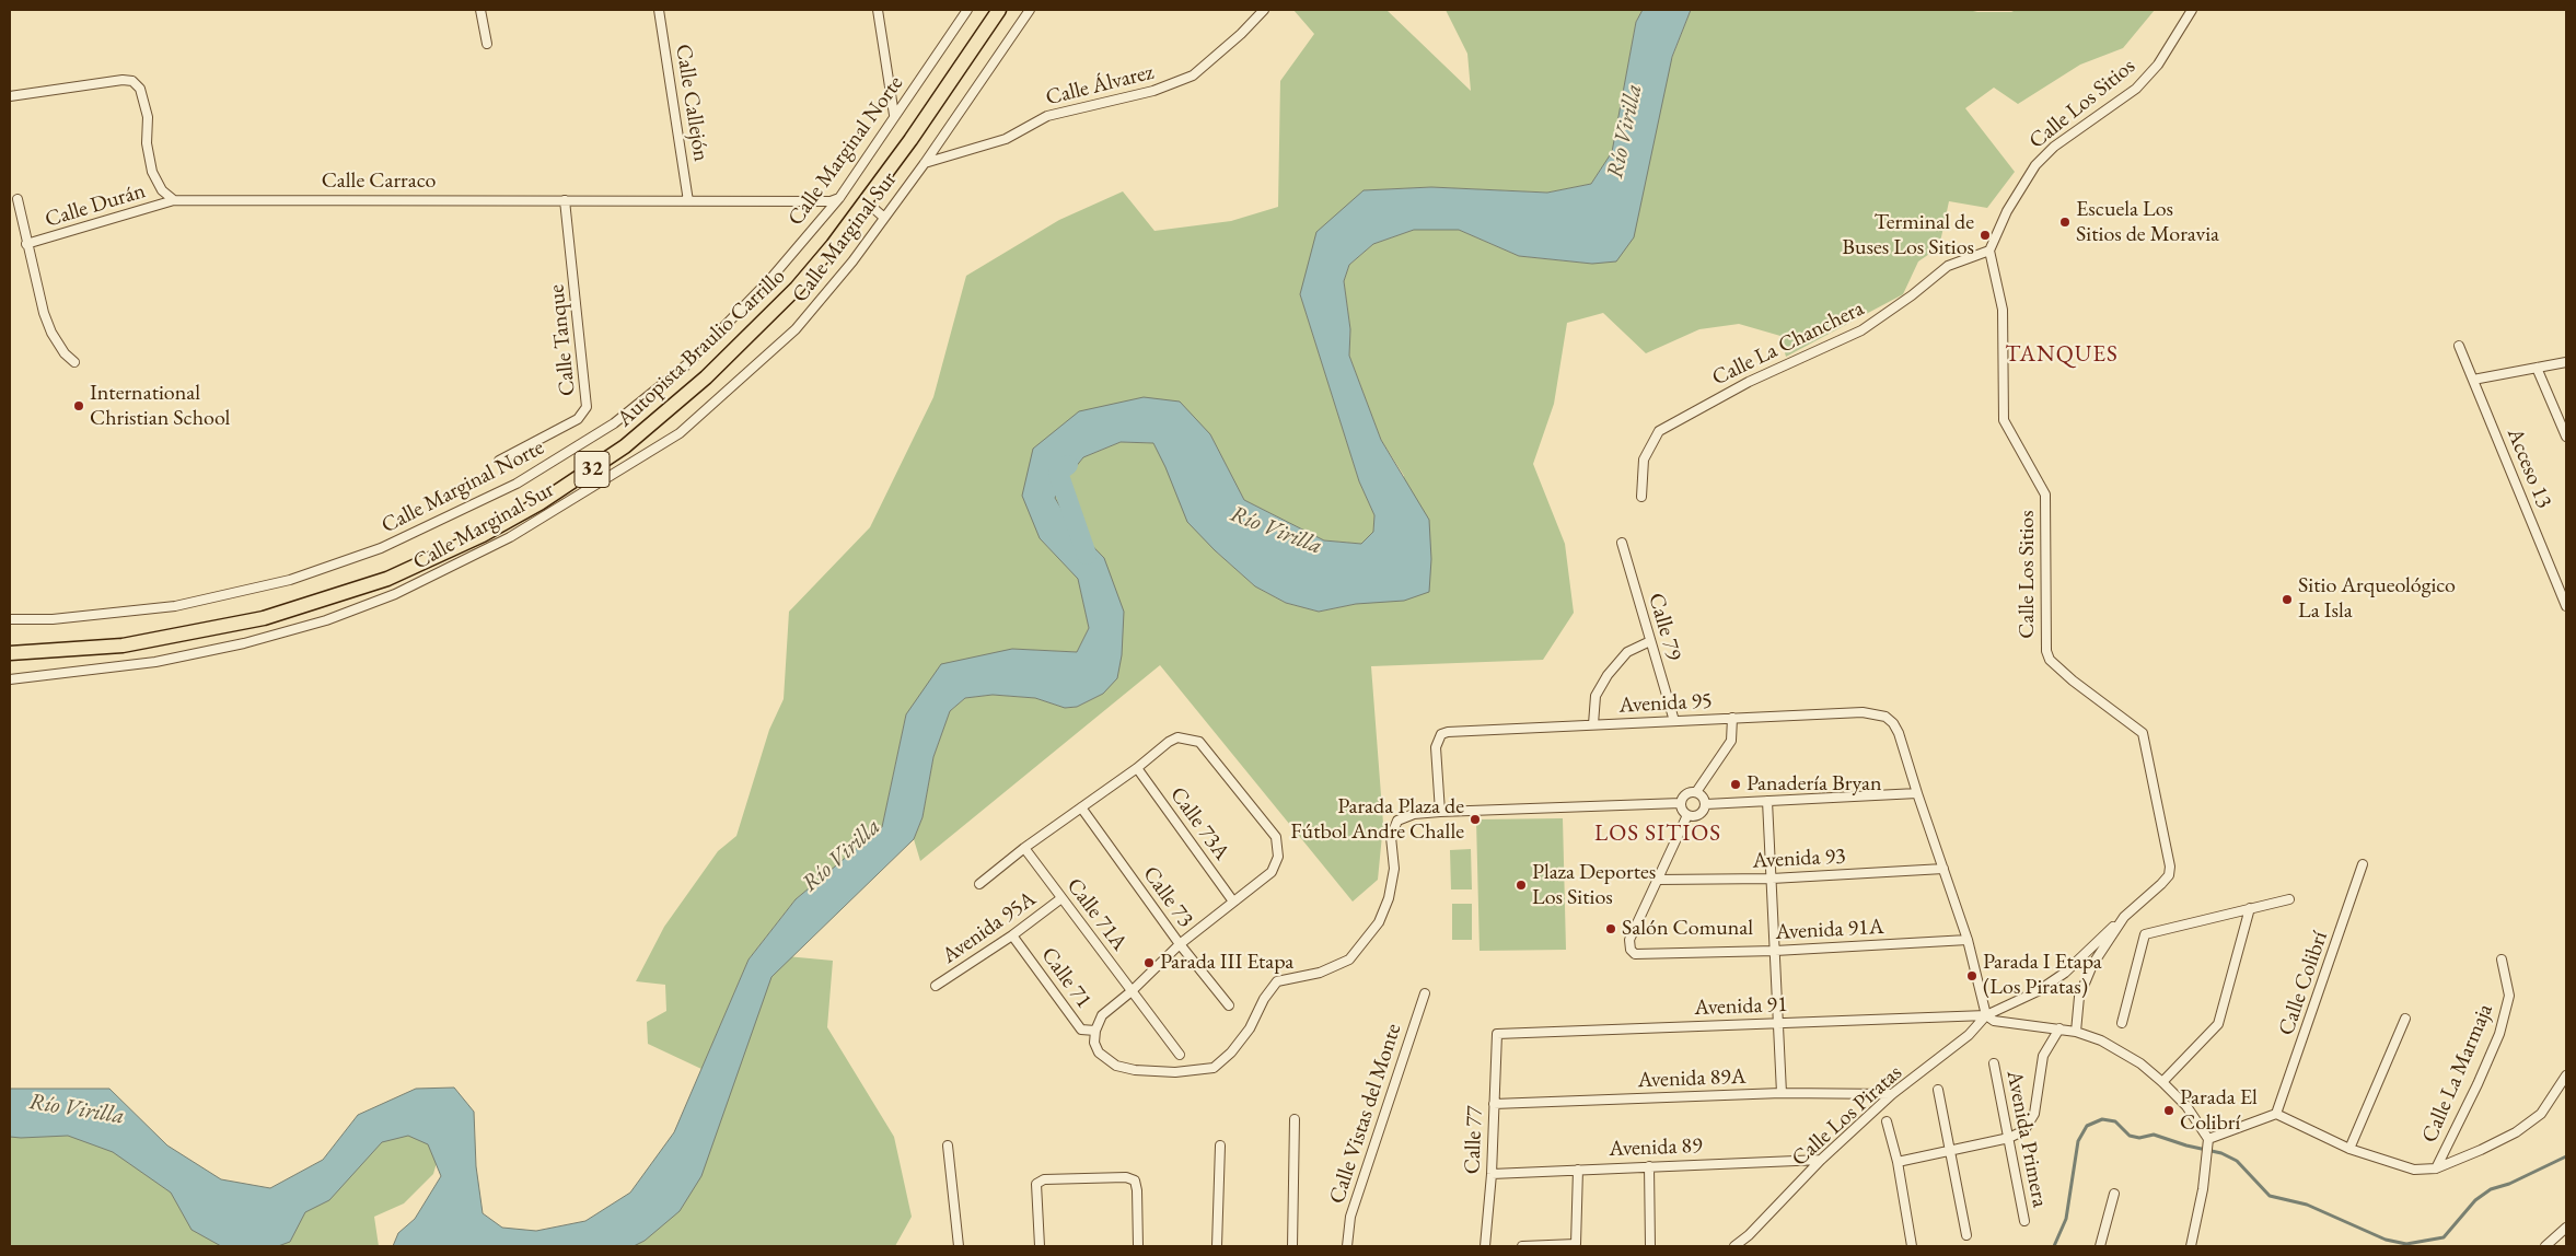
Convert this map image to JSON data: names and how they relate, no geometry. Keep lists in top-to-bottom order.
{
  "streets": {
    "highway": ["Autopista Braulio Carrillo", "32"],
    "street": [
      "Calle Álvarez",
      "Calle Callejón",
      "Calle Los Sitios",
      "Calle Marginal Norte",
      "Calle Carraco",
      "Calle Durán",
      "Calle Marginal Sur",
      "Calle Tanque",
      "Calle La Chanchera",
      "Acceso 13",
      "Calle 79",
      "Avenida 95",
      "Calle 73A",
      "Avenida 93",
      "Calle 73",
      "Calle 71A",
      "Avenida 95A",
      "Avenida 91A",
      "Calle 71",
      "Calle Colibrí",
      "Avenida 91",
      "Calle La Marmaja",
      "Avenida 89A",
      "Calle Vistas del Monte",
      "Calle Los Piratas",
      "Avenida Primera",
      "Calle 77",
      "Avenida 89"
    ]
  },
  "crossings": [
    ["Calle Álvarez", "Calle Marginal Sur"],
    ["Calle Callejón", "Calle Carraco"],
    ["Calle Los Sitios", "Calle La Chanchera"],
    ["Calle Marginal Norte", "Calle Carraco"],
    ["Calle Carraco", "Calle Durán"],
    ["Calle Carraco", "Calle Tanque"],
    ["Calle 79", "Avenida 95"],
    ["Avenida 95", "Avenida 93"],
    ["Avenida 95", "Avenida 91A"],
    ["Avenida 95", "Avenida 91"],
    ["Avenida 95", "Calle Los Piratas"],
    ["Avenida 93", "Avenida 91A"],
    ["Calle 71A", "Avenida 95A"],
    ["Avenida 95A", "Calle 71"],
    ["Avenida 91", "Calle Los Piratas"],
    ["Avenida 91", "Calle 77"],
    ["Avenida 89A", "Calle Los Piratas"],
    ["Avenida 89A", "Calle 77"],
    ["Calle Los Piratas", "Avenida 89"],
    ["Calle 77", "Avenida 89"]
  ],
  "districts": ["TANQUES", "LOS SITIOS"],
  "water": ["Río Virilla"],
  "places": [
    "Escuela Los Sitios de Moravia",
    "Terminal de Buses Los Sitios",
    "International Christian School",
    "Sitio Arqueológico La Isla",
    "Panadería Bryan",
    "Parada Plaza de Fútbol Andre Challe",
    "Plaza Deportes Los Sitios",
    "Salón Comunal",
    "Parada III Etapa",
    "Parada I Etapa (Los Piratas)",
    "Parada El Colibrí"
  ]
}
